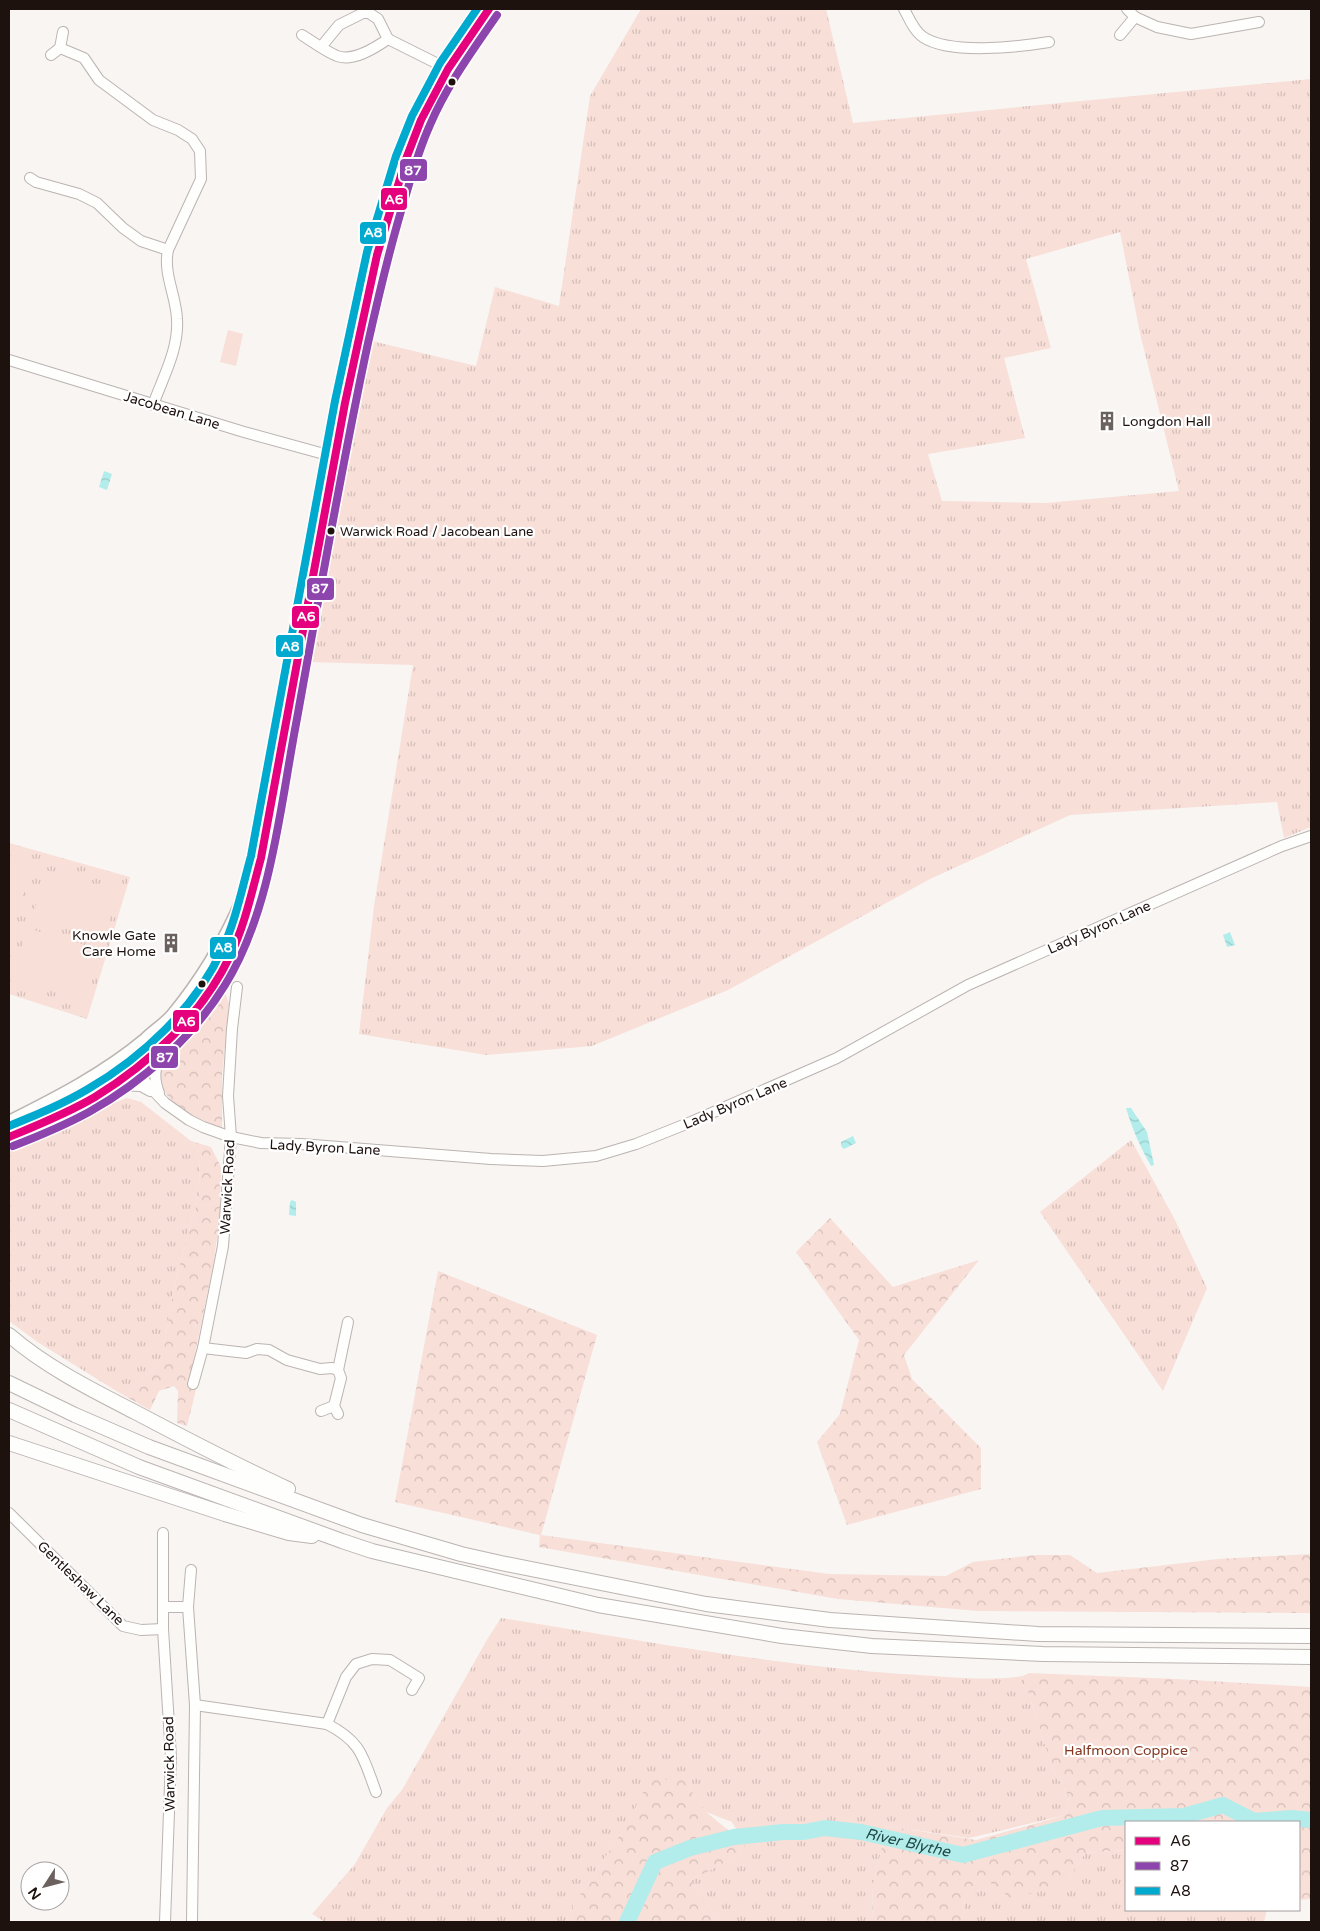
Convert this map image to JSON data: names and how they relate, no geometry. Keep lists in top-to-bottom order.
{
  "streets": {
    "street": [
      "Jacobean Lane",
      "Lady Byron Lane",
      "Warwick Road",
      "Gentleshaw Lane"
    ]
  },
  "crossings": [
    ["Lady Byron Lane", "Warwick Road"],
    ["Warwick Road", "Gentleshaw Lane"]
  ],
  "water": ["River Blythe"],
  "parks": ["Halfmoon Coppice"],
  "places": {
    "building": ["Longdon Hall", "Knowle Gate Care Home"],
    "other": ["Warwick Road / Jacobean Lane"]
  },
  "lines": ["transit line A6", "transit line A8", "transit line 87"],
  "legend": ["A6", "87", "A8"],
  "north": "bottom left"
}
